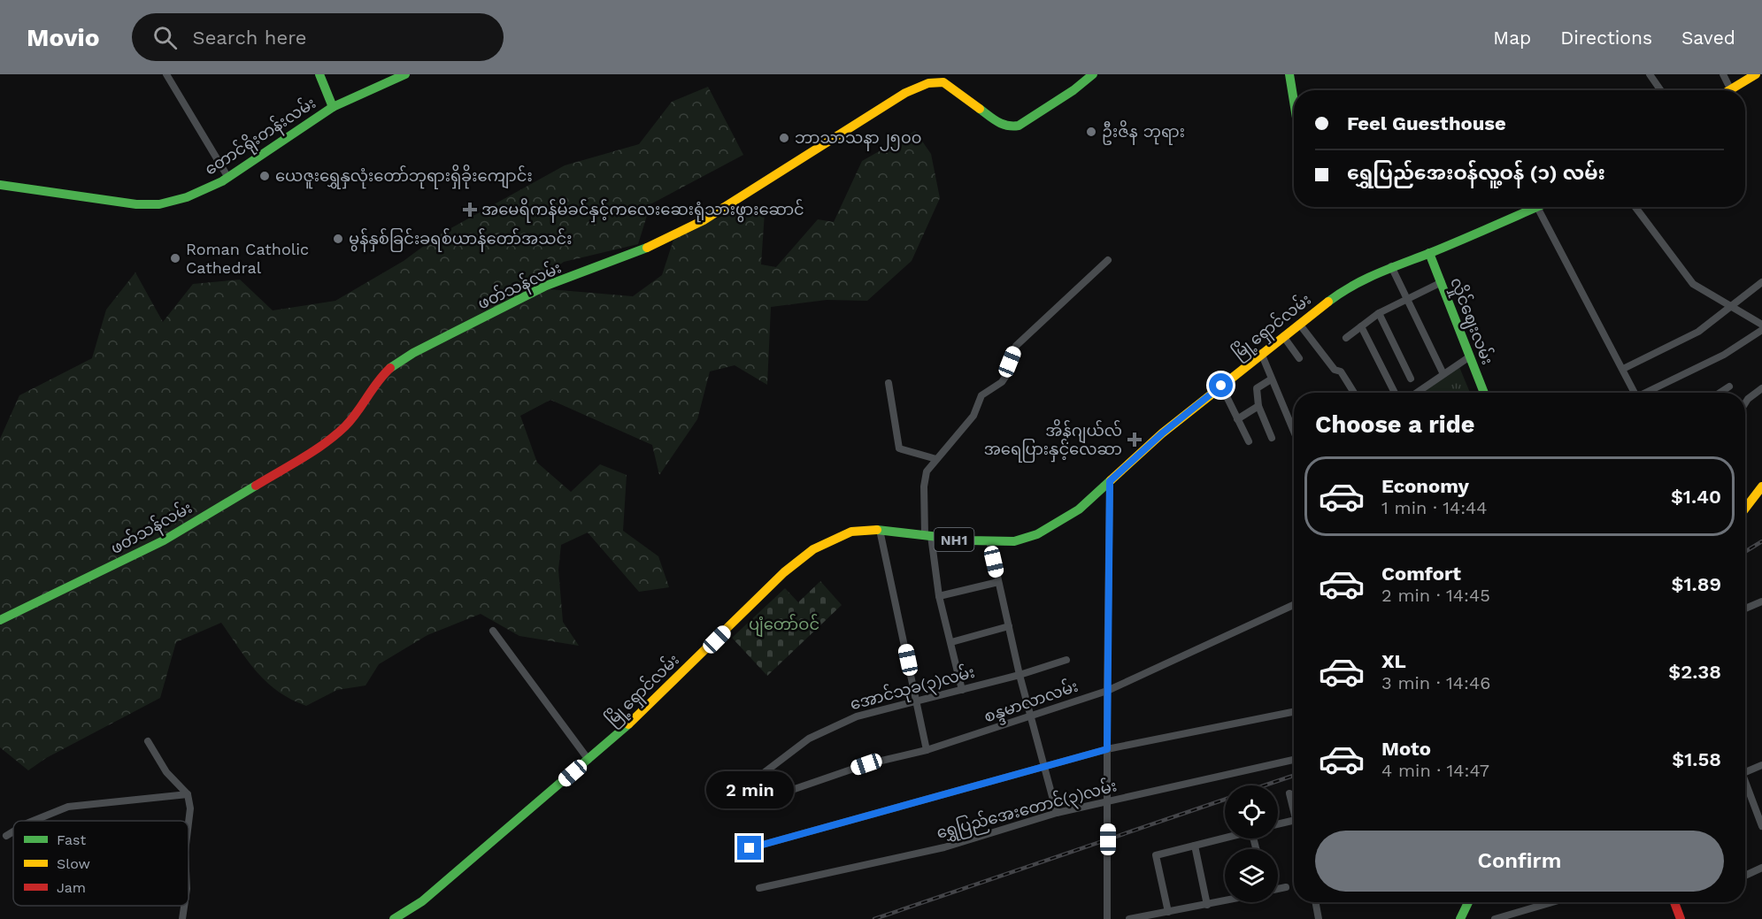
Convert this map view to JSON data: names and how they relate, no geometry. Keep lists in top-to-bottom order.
{
  "streets": {
    "main road": [
      "တောင်ရိုးတန်းလမ်း",
      "ဖတ်သန်လမ်း",
      "လှိုင်ဈေးလမ်း",
      "မြို့ရှောင်လမ်း",
      "NH1"
    ],
    "street": ["အောင်သုခ(၃)လမ်း", "စန္ဒမာလာလမ်း", "ရွှေပြည်အေးတောင်(၃)လမ်း"]
  },
  "crossings": [
    ["လှိုင်ဈေးလမ်း", "မြို့ရှောင်လမ်း"]
  ],
  "parks": ["ပျံတော်ဝင်"],
  "places": {
    "other": [
      "ဦးဇိန ဘုရား",
      "ဘာသာသနာ၂၅၀၀",
      "ယေဇူးရွှေနှလုံးတော်ဘုရားရှိခိုးကျောင်း",
      "မွန်နှစ်ခြင်းခရစ်ယာန်တော်အသင်း",
      "Roman Catholic Cathedral"
    ],
    "health": ["အမေရိကန်မိခင်နှင့်ကလေးဆေးရုံသားဖွားဆောင်", "အိန်ဂျယ်လ် အရေပြားနှင့်လေဆာ"]
  },
  "legend": ["Fast", "Slow", "Jam"],
  "page": {
    "header": "Movio",
    "search": "Search here",
    "nav": ["Map", "Directions", "Saved"],
    "banner": ["Feel Guesthouse", "ရွှေပြည်အေးဝန်လူ့ဝန် (၁) လမ်း"],
    "heading": "Choose a ride",
    "list": [
      {
        "name": "Economy",
        "note": "1 min · 14:44",
        "value": "$1.40"
      },
      {
        "name": "Comfort",
        "note": "2 min · 14:45",
        "value": "$1.89"
      },
      {
        "name": "XL",
        "note": "3 min · 14:46",
        "value": "$2.38"
      },
      {
        "name": "Moto",
        "note": "4 min · 14:47",
        "value": "$1.58"
      }
    ],
    "bubble": "2 min",
    "buttons": "Confirm"
  }
}
